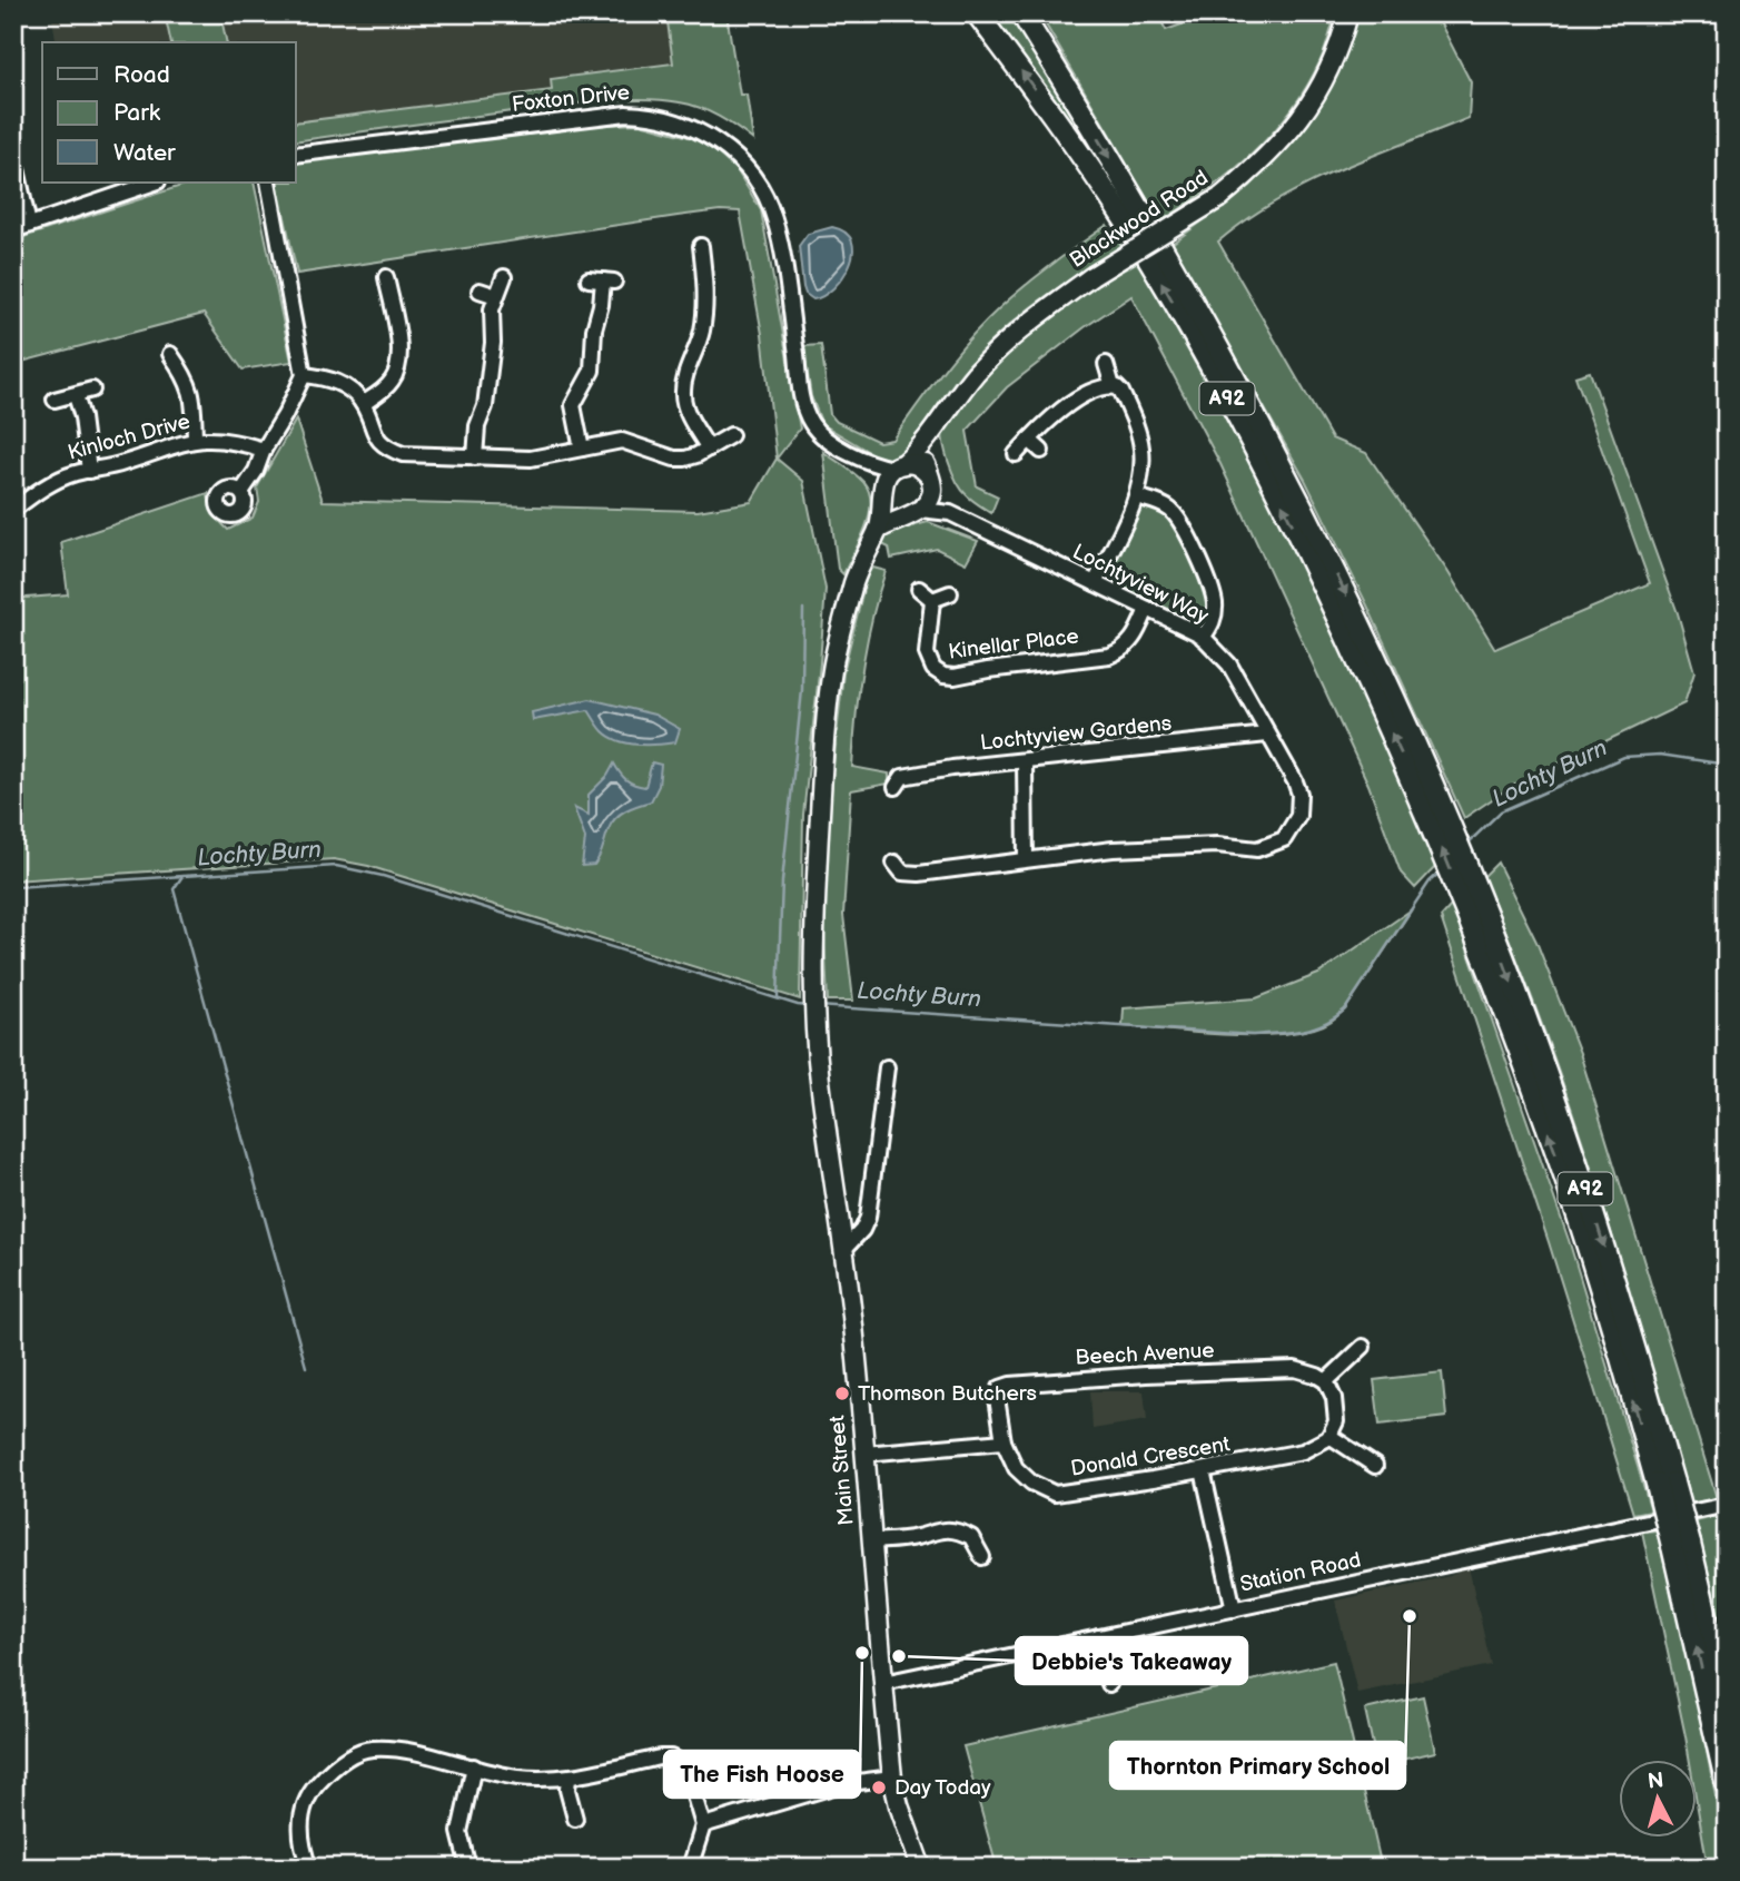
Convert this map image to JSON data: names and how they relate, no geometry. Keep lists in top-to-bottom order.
{
  "streets": {
    "highway": ["A92"],
    "main road": ["Blackwood Road", "Main Street"],
    "street": [
      "Foxton Drive",
      "Kinloch Drive",
      "Lochtyview Way",
      "Kinellar Place",
      "Lochtyview Gardens",
      "Beech Avenue",
      "Donald Crescent",
      "Station Road"
    ]
  },
  "crossings": [
    ["Foxton Drive", "Blackwood Road"],
    ["Foxton Drive", "Lochtyview Way"],
    ["Foxton Drive", "Main Street"],
    ["Blackwood Road", "Lochtyview Way"],
    ["Blackwood Road", "Main Street"],
    ["Lochtyview Way", "Kinellar Place"],
    ["Lochtyview Way", "Lochtyview Gardens"],
    ["Lochtyview Way", "Main Street"],
    ["Beech Avenue", "Donald Crescent"],
    ["Main Street", "Station Road"]
  ],
  "water": ["Lochty Burn"],
  "places": [
    "Thomson Butchers",
    "Thornton Primary School",
    "The Fish Hoose",
    "Debbie's Takeaway",
    "Day Today"
  ],
  "legend": ["Road", "Park", "Water"],
  "north": "top"
}
